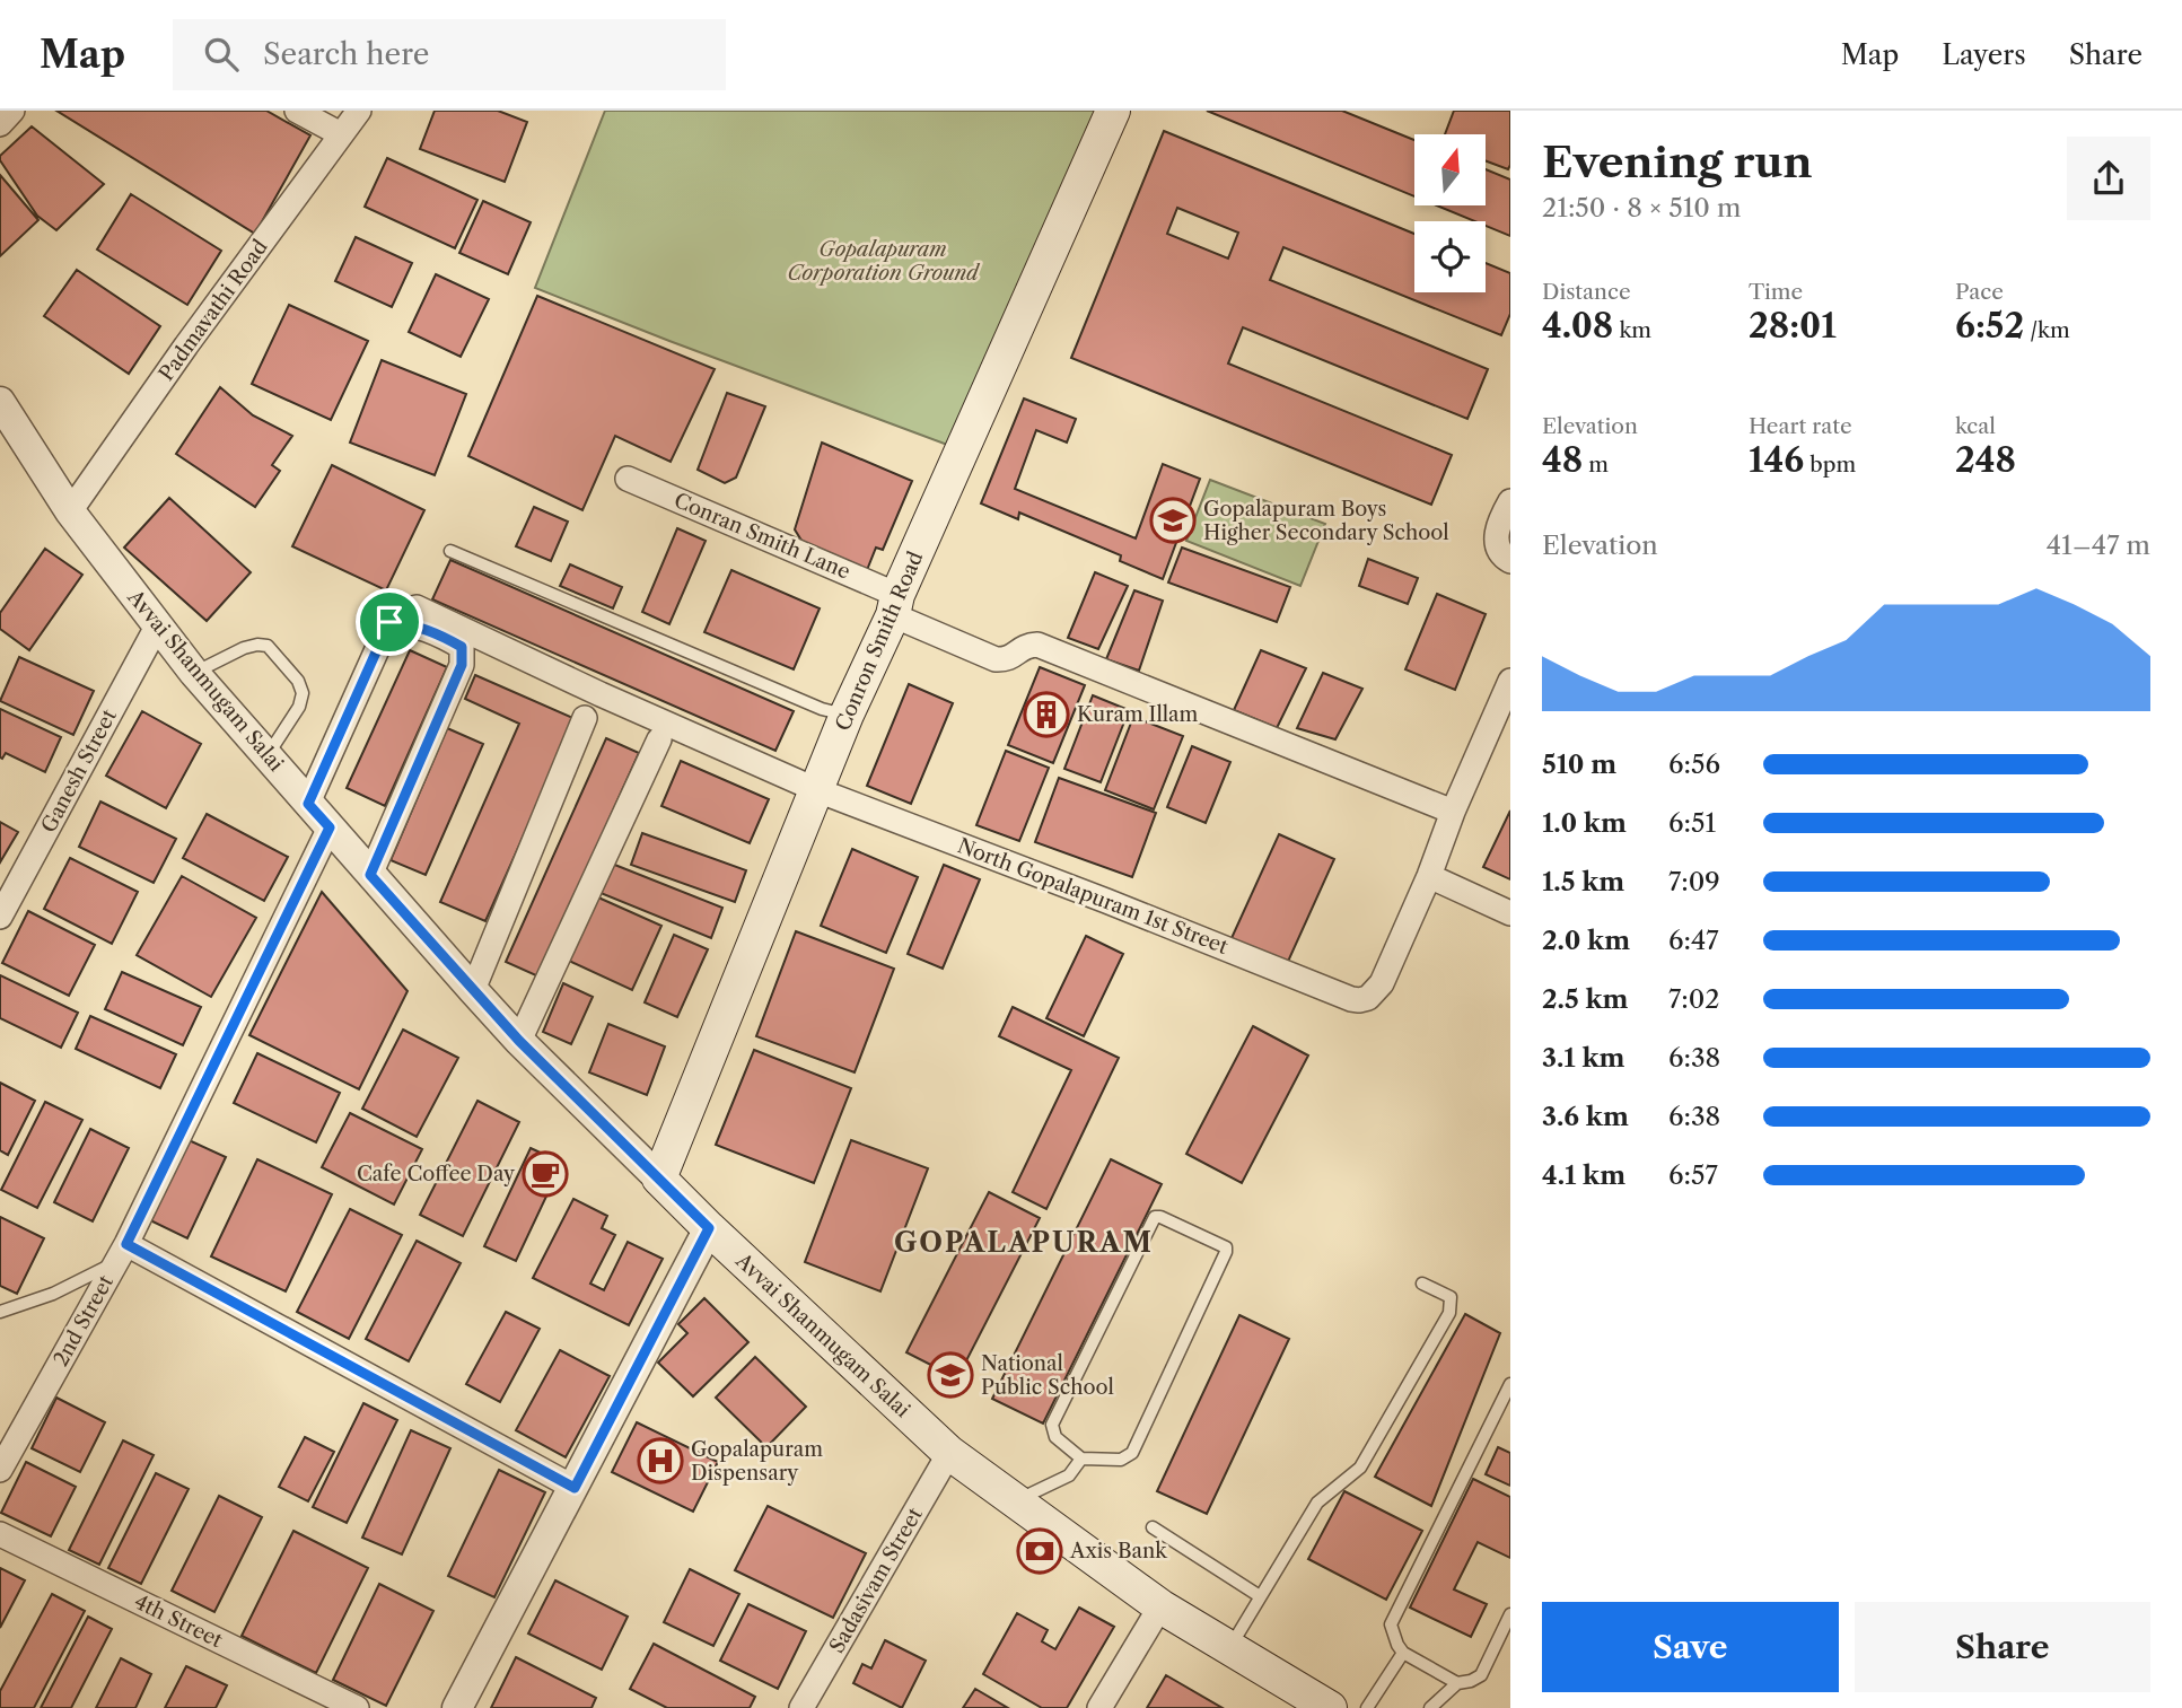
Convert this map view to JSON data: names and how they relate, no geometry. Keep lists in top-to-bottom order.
{
  "streets": {
    "main road": ["Conron Smith Road", "Avvai Shanmugam Salai"],
    "street": [
      "Padmavathi Road",
      "Conran Smith Lane",
      "Ganesh Street",
      "North Gopalapuram 1st Street",
      "2nd Street",
      "Sadasivam Street",
      "4th Street"
    ]
  },
  "crossings": [
    ["Padmavathi Road", "Avvai Shanmugam Salai"],
    ["Conran Smith Lane", "Conron Smith Road"],
    ["Conron Smith Road", "Avvai Shanmugam Salai"],
    ["Conron Smith Road", "North Gopalapuram 1st Street"],
    ["Avvai Shanmugam Salai", "Ganesh Street"],
    ["Avvai Shanmugam Salai", "2nd Street"],
    ["Avvai Shanmugam Salai", "Sadasivam Street"]
  ],
  "districts": ["GOPALAPURAM"],
  "parks": ["Gopalapuram Corporation Ground"],
  "places": {
    "school or university": ["Gopalapuram Boys Higher Secondary School", "National Public School"],
    "building": ["Kuram Illam"],
    "cafe": ["Cafe Coffee Day"],
    "hospital": ["Gopalapuram Dispensary"],
    "bank": ["Axis Bank"]
  },
  "north": "top",
  "page": {
    "header": "Map",
    "search": "Search here",
    "nav": ["Map", "Layers", "Share"],
    "heading": ["Evening run", "21:50 · 8 × 510 m"],
    "stats": [
      ["Distance", "4.08 km"],
      ["Time", "28:01"],
      ["Pace", "6:52 /km"],
      ["Elevation", "48 m"],
      ["Heart rate", "146 bpm"],
      ["kcal", "248"]
    ],
    "chart": ["Elevation", "41–47 m"],
    "list": [
      {
        "name": "510 m",
        "note": "6:56"
      },
      {
        "name": "1.0 km",
        "note": "6:51"
      },
      {
        "name": "1.5 km",
        "note": "7:09"
      },
      {
        "name": "2.0 km",
        "note": "6:47"
      },
      {
        "name": "2.5 km",
        "note": "7:02"
      },
      {
        "name": "3.1 km",
        "note": "6:38"
      },
      {
        "name": "3.6 km",
        "note": "6:38"
      },
      {
        "name": "4.1 km",
        "note": "6:57"
      }
    ],
    "buttons": ["Save", "Share"]
  }
}
